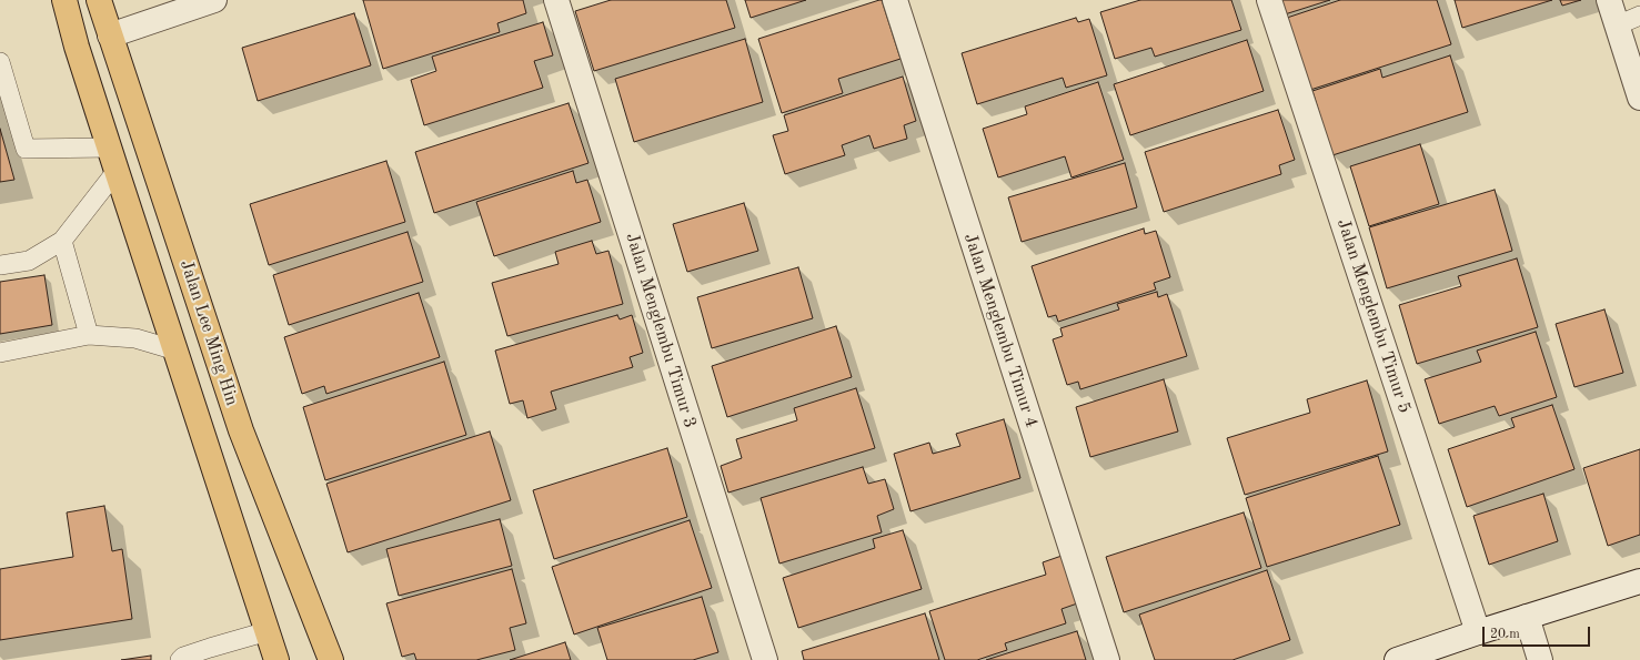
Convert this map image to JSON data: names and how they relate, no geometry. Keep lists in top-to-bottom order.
{
  "streets": {
    "main road": ["Jalan Lee Ming Hin"],
    "street": ["Jalan Menglembu Timur 5", "Jalan Menglembu Timur 3", "Jalan Menglembu Timur 4"]
  },
  "scale_bar": "20 m"
}
